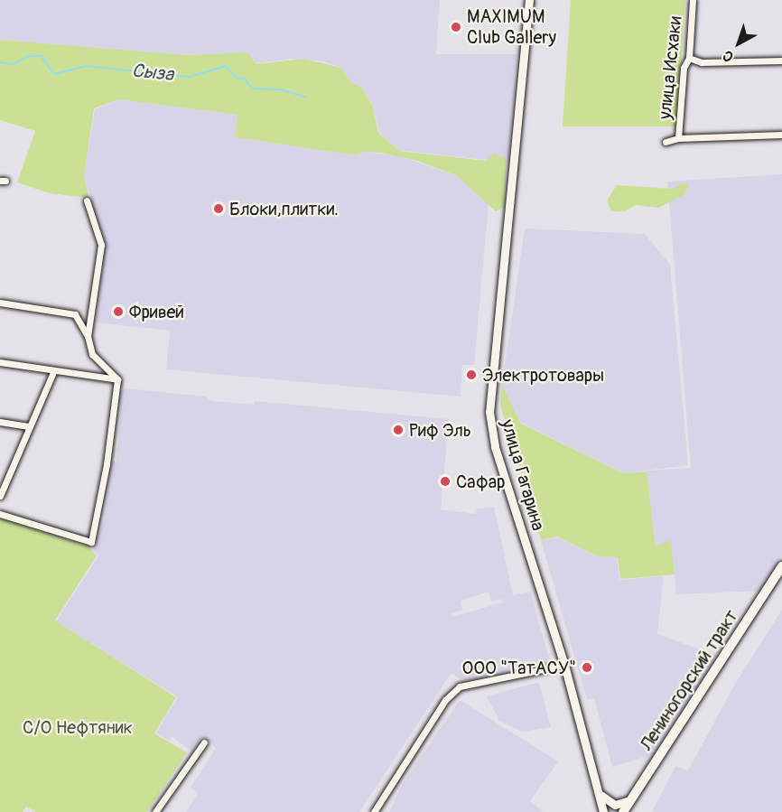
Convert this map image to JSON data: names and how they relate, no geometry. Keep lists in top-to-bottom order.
{
  "streets": {
    "main road": ["Лениногорский тракт"],
    "street": ["улица Исхаки", "улица Гагарина"]
  },
  "water": ["Сыза"],
  "parks": ["С/О Нефтяник"],
  "places": [
    "MAXIMUM Club Gallery",
    "Блоки,плитки.",
    "Фривей",
    "Электротовары",
    "Риф Эль",
    "Сафар",
    "ООО \"ТатАСУ\""
  ],
  "north": "bottom left"
}
